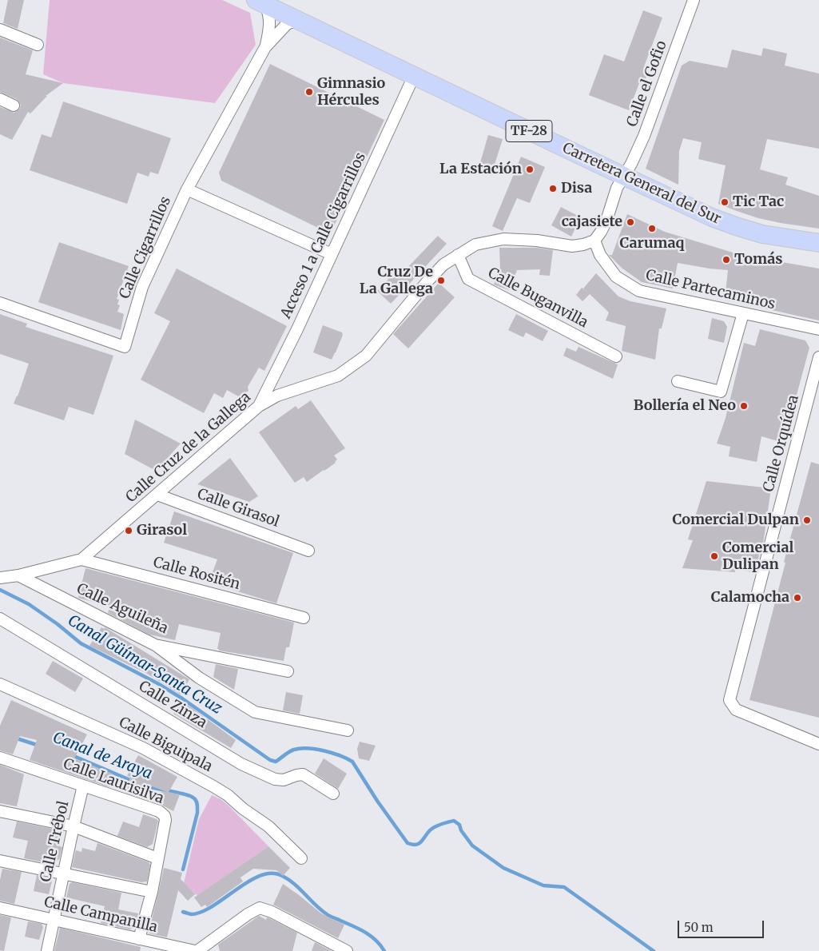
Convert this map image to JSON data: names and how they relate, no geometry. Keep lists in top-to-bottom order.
{
  "streets": {
    "main road": ["TF-28", "Carretera General del Sur"],
    "street": [
      "Calle el Gofio",
      "Acceso 1 a Calle Cigarrillos",
      "Calle Cigarrillos",
      "Calle Partecaminos",
      "Calle Buganvilla",
      "Calle Orquídea",
      "Calle Cruz de la Gallega",
      "Calle Girasol",
      "Calle Rositén",
      "Calle Aguileña",
      "Calle Zinza",
      "Calle Biguipala",
      "Calle Laurisilva",
      "Calle Trébol",
      "Calle Campanilla"
    ]
  },
  "crossings": [
    ["Calle el Gofio", "Carretera General del Sur"],
    ["Carretera General del Sur", "Acceso 1 a Calle Cigarrillos"],
    ["Acceso 1 a Calle Cigarrillos", "Calle Cruz de la Gallega"],
    ["Calle Partecaminos", "Calle Cruz de la Gallega"],
    ["Calle Buganvilla", "Calle Cruz de la Gallega"],
    ["Calle Cruz de la Gallega", "Calle Girasol"],
    ["Calle Cruz de la Gallega", "Calle Rositén"],
    ["Calle Cruz de la Gallega", "Calle Aguileña"],
    ["Calle Laurisilva", "Calle Trébol"],
    ["Calle Laurisilva", "Calle Campanilla"],
    ["Calle Trébol", "Calle Campanilla"]
  ],
  "water": ["Canal Güímar-Santa Cruz", "Canal de Araya"],
  "places": [
    "Gimnasio Hércules",
    "La Estación",
    "Disa",
    "Tic Tac",
    "cajasiete",
    "Carumaq",
    "Tomás",
    "Cruz De La Gallega",
    "Bollería el Neo",
    "Comercial Dulpan",
    "Girasol",
    "Comercial Dulipan",
    "Calamocha"
  ],
  "scale_bar": "50 m"
}
